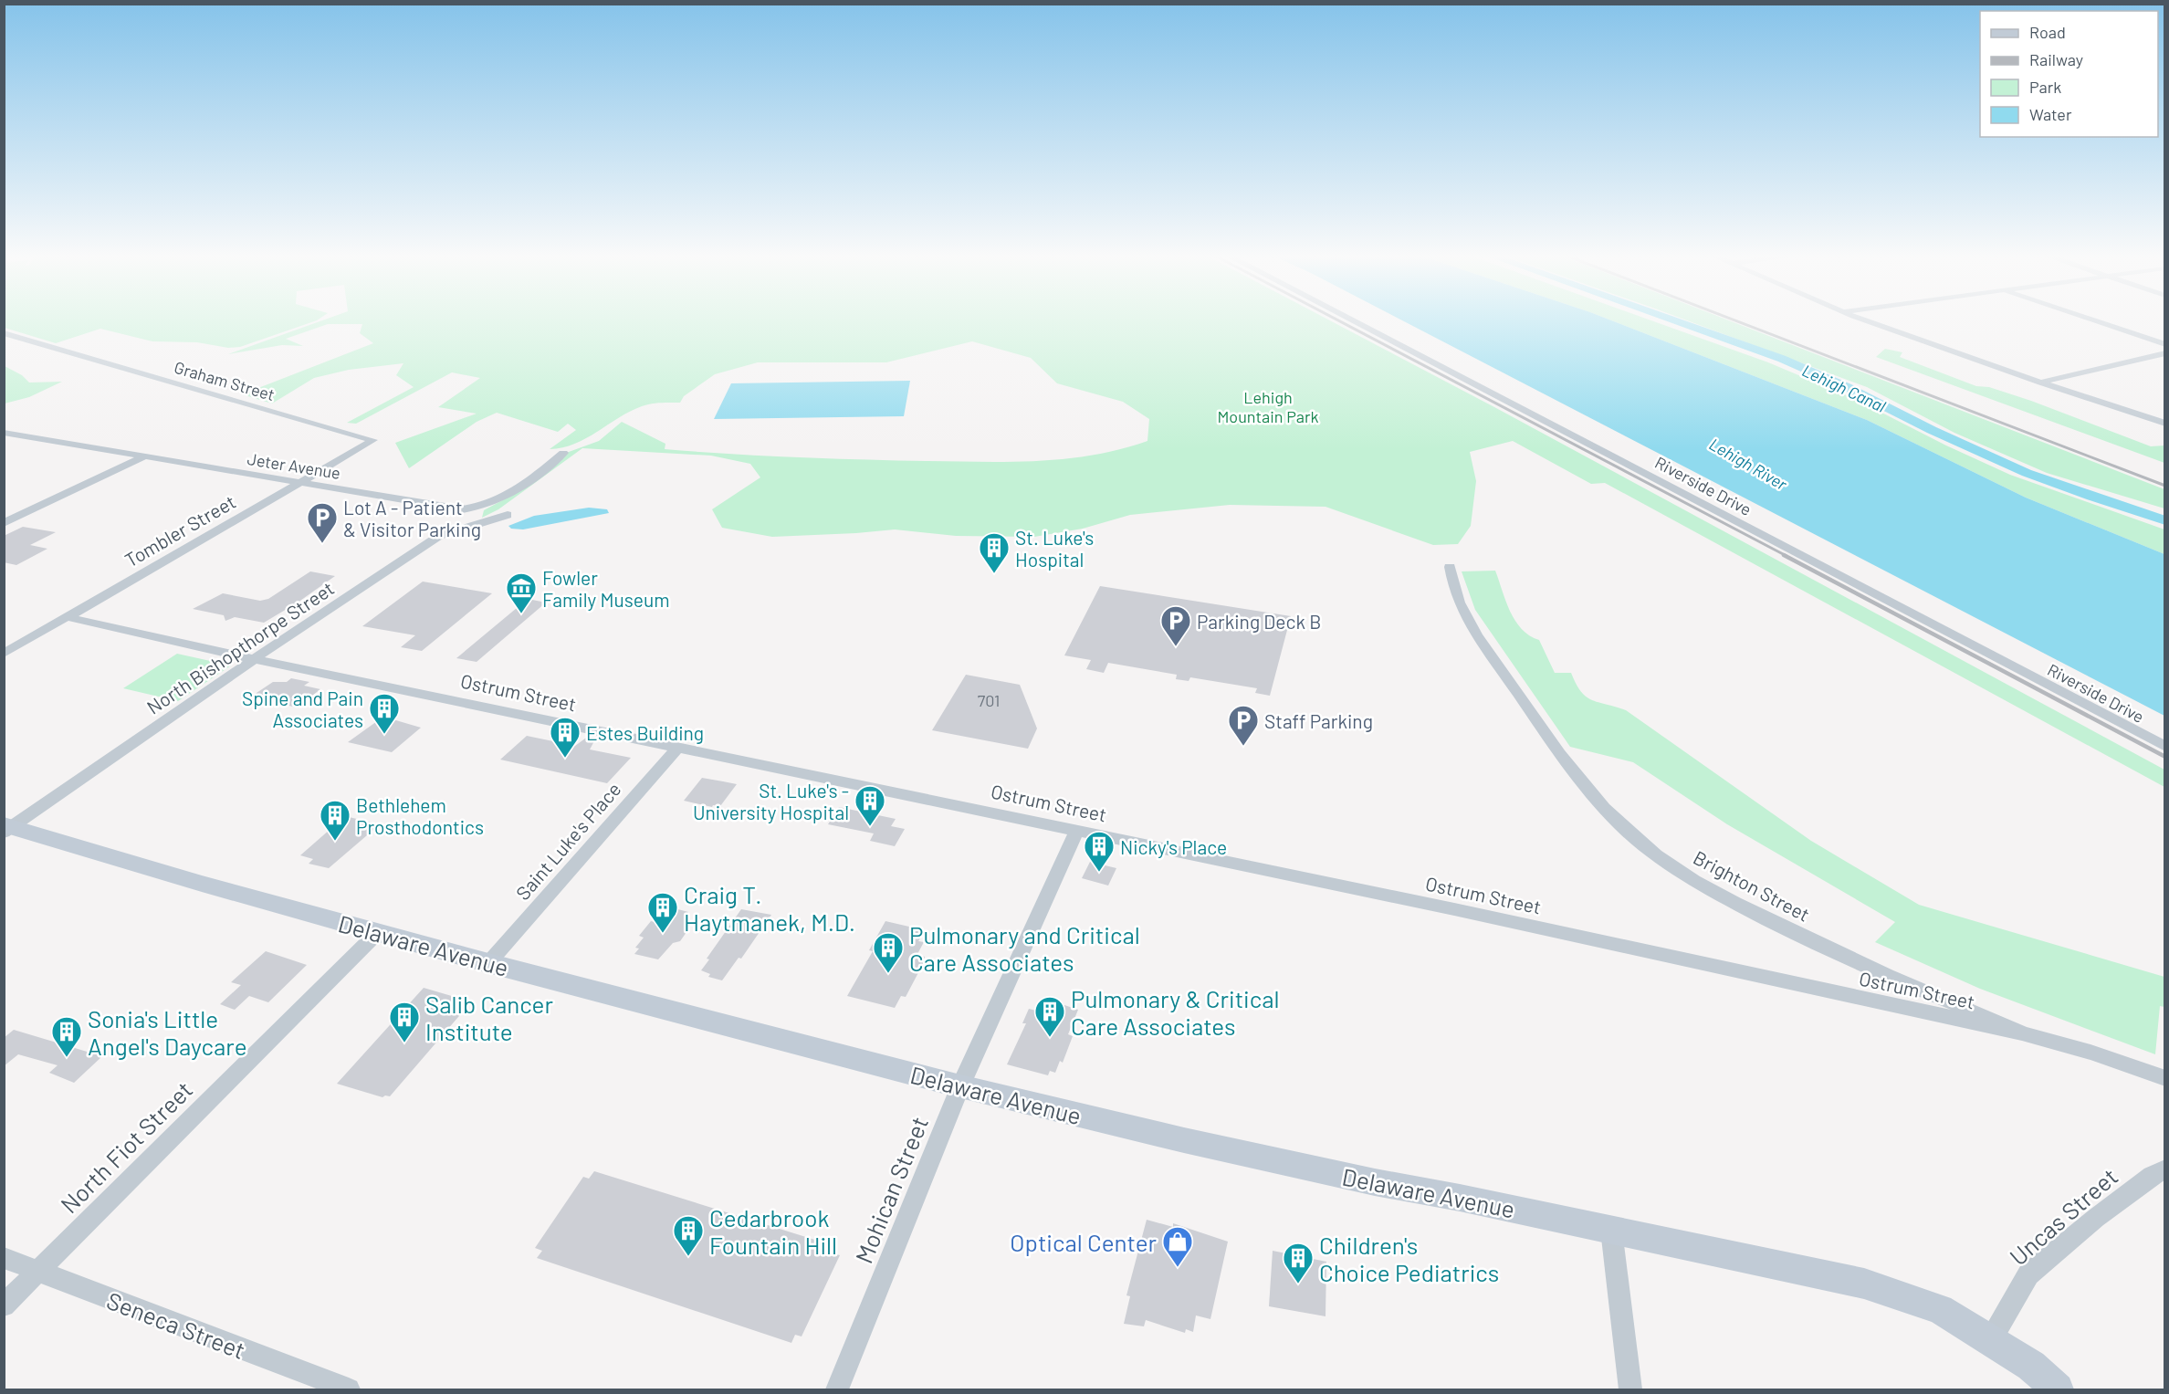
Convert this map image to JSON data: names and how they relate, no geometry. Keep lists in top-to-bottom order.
{
  "streets": {
    "main road": ["Delaware Avenue"],
    "street": [
      "Graham Street",
      "Jeter Avenue",
      "Riverside Drive",
      "Tombler Street",
      "North Bishopthorpe Street",
      "Ostrum Street",
      "Saint Luke's Place",
      "Brighton Street",
      "North Fiot Street",
      "Mohican Street",
      "Uncas Street",
      "Seneca Street"
    ]
  },
  "crossings": [
    ["Graham Street", "Tombler Street"],
    ["Jeter Avenue", "Tombler Street"],
    ["Tombler Street", "Ostrum Street"],
    ["North Bishopthorpe Street", "Ostrum Street"],
    ["North Bishopthorpe Street", "Delaware Avenue"],
    ["Ostrum Street", "Saint Luke's Place"],
    ["Ostrum Street", "Brighton Street"],
    ["Ostrum Street", "Mohican Street"],
    ["Saint Luke's Place", "Delaware Avenue"],
    ["Delaware Avenue", "North Fiot Street"],
    ["Delaware Avenue", "Mohican Street"],
    ["Delaware Avenue", "Uncas Street"],
    ["North Fiot Street", "Seneca Street"]
  ],
  "water": ["Lehigh Canal", "Lehigh River"],
  "parks": ["Lehigh Mountain Park"],
  "places": {
    "parking": ["Lot A - Patient & Visitor Parking", "Parking Deck B", "Staff Parking"],
    "building": [
      "St. Luke's Hospital",
      "Spine and Pain Associates",
      "Estes Building",
      "St. Luke's - University Hospital",
      "Bethlehem Prosthodontics",
      "Nicky's Place",
      "Craig T. Haytmanek, M.D.",
      "Pulmonary and Critical Care Associates",
      "Pulmonary & Critical Care Associates",
      "Salib Cancer Institute",
      "Sonia's Little Angel's Daycare",
      "Cedarbrook Fountain Hill",
      "Children's Choice Pediatrics"
    ],
    "museum": ["Fowler Family Museum"],
    "shop": ["Optical Center"]
  },
  "house_numbers": ["701"],
  "legend": [
    "Road",
    "Railway",
    "Park",
    "Water"
  ]
}
